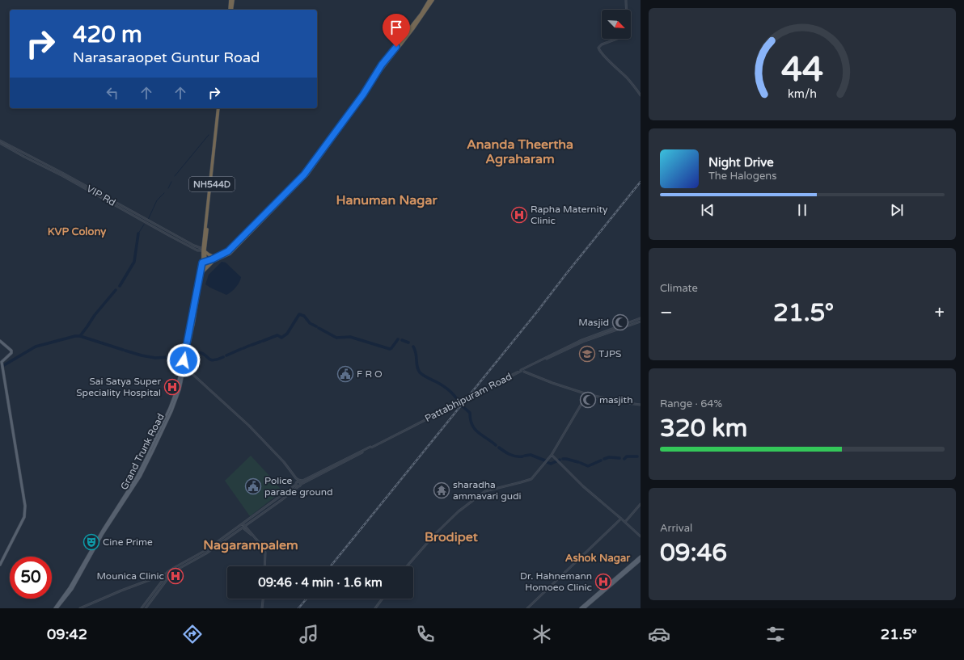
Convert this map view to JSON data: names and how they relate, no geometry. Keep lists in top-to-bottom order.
{
  "streets": {
    "highway": ["NH544D"],
    "main road": ["Grand Trunk Road"],
    "street": ["VIP Rd", "Pattabhipuram Road"]
  },
  "crossings": [
    ["NH544D", "VIP Rd"],
    ["NH544D", "Grand Trunk Road"]
  ],
  "districts": [
    "Ananda Theertha Agraharam",
    "Hanuman Nagar",
    "KVP Colony",
    "Brodipet",
    "Nagarampalem",
    "Ashok Nagar"
  ],
  "places": {
    "hospital": [
      "Rapha Maternity Clinic",
      "Sai Satya Super Speciality Hospital",
      "Mounica Clinic",
      "Dr. Hahnemann Homoeo Clinic"
    ],
    "mosque": ["Masjid", "masjith"],
    "school or university": ["TJPS"],
    "public building": ["F R O", "Police parade ground"],
    "temple": ["sharadha ammavari gudi"],
    "theatre": ["Cine Prime"]
  },
  "north": "bottom right",
  "page": {
    "turn": ["420 m", "Narasaraopet Guntur Road"],
    "song": ["Night Drive", "The Halogens"],
    "tile": [
      "Climate",
      ["Range · 64%", "320 km"],
      ["Arrival", "09:46"]
    ],
    "heat": ["−", "21.5°", "+"],
    "limit": "50",
    "trip": "09:46 · 4 min · 1.6 km",
    "tabs": ["09:42", "21.5°"],
    "gauge": ["44", "km/h"]
  }
}
